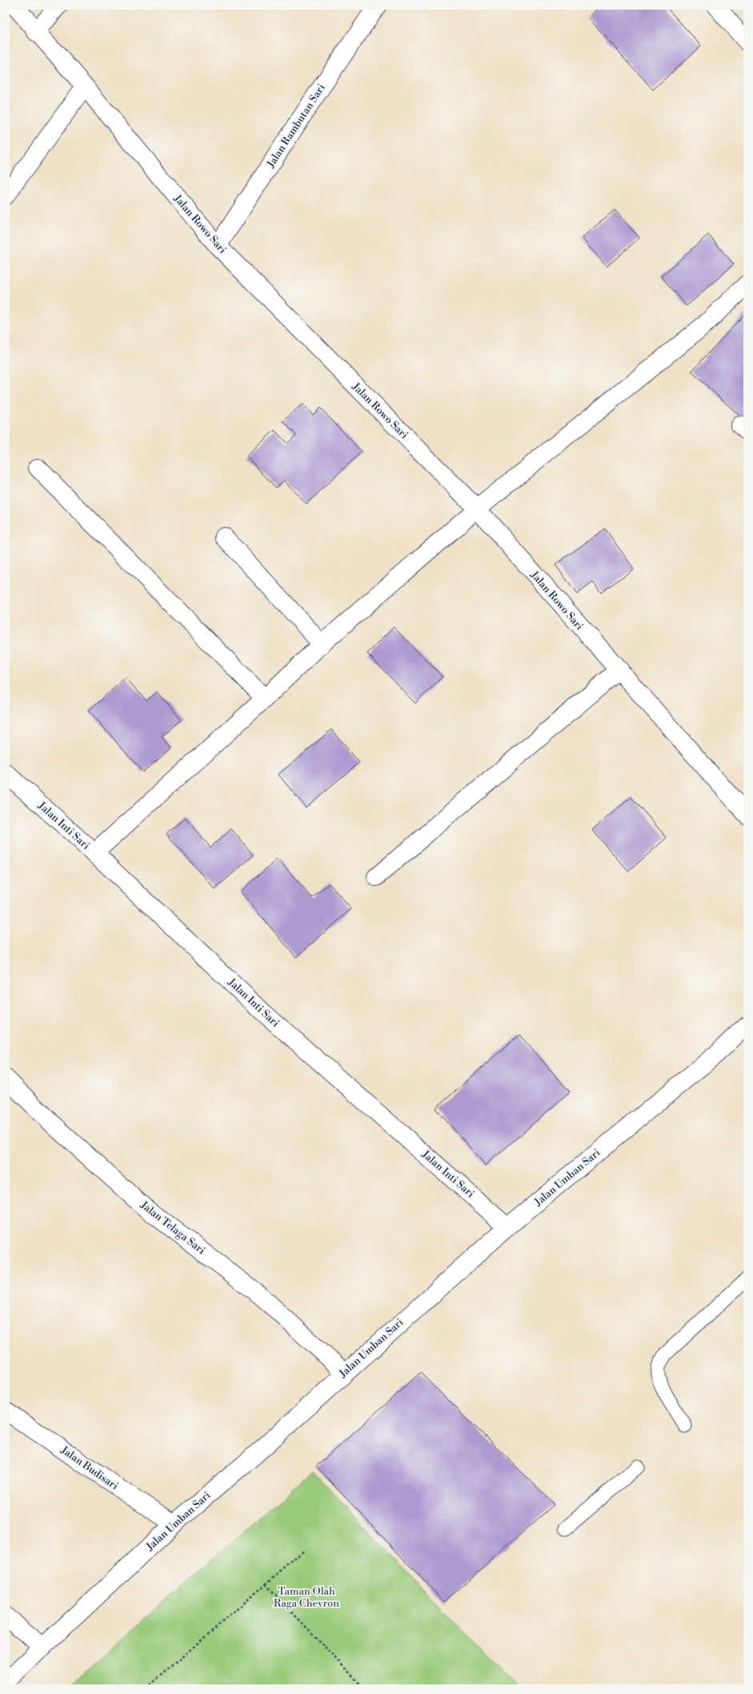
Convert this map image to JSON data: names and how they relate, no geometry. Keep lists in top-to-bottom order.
{
  "streets": {
    "street": [
      "Jalan Rambutan Sari",
      "Jalan Rowo Sari",
      "Jalan Inti Sari",
      "Jalan Umban Sari",
      "Jalan Telaga Sari",
      "Jalan Budisari"
    ]
  },
  "crossings": [
    ["Jalan Rambutan Sari", "Jalan Rowo Sari"],
    ["Jalan Inti Sari", "Jalan Umban Sari"],
    ["Jalan Umban Sari", "Jalan Telaga Sari"],
    ["Jalan Umban Sari", "Jalan Budisari"]
  ],
  "parks": ["Taman Olah Raga Chevron"]
}
